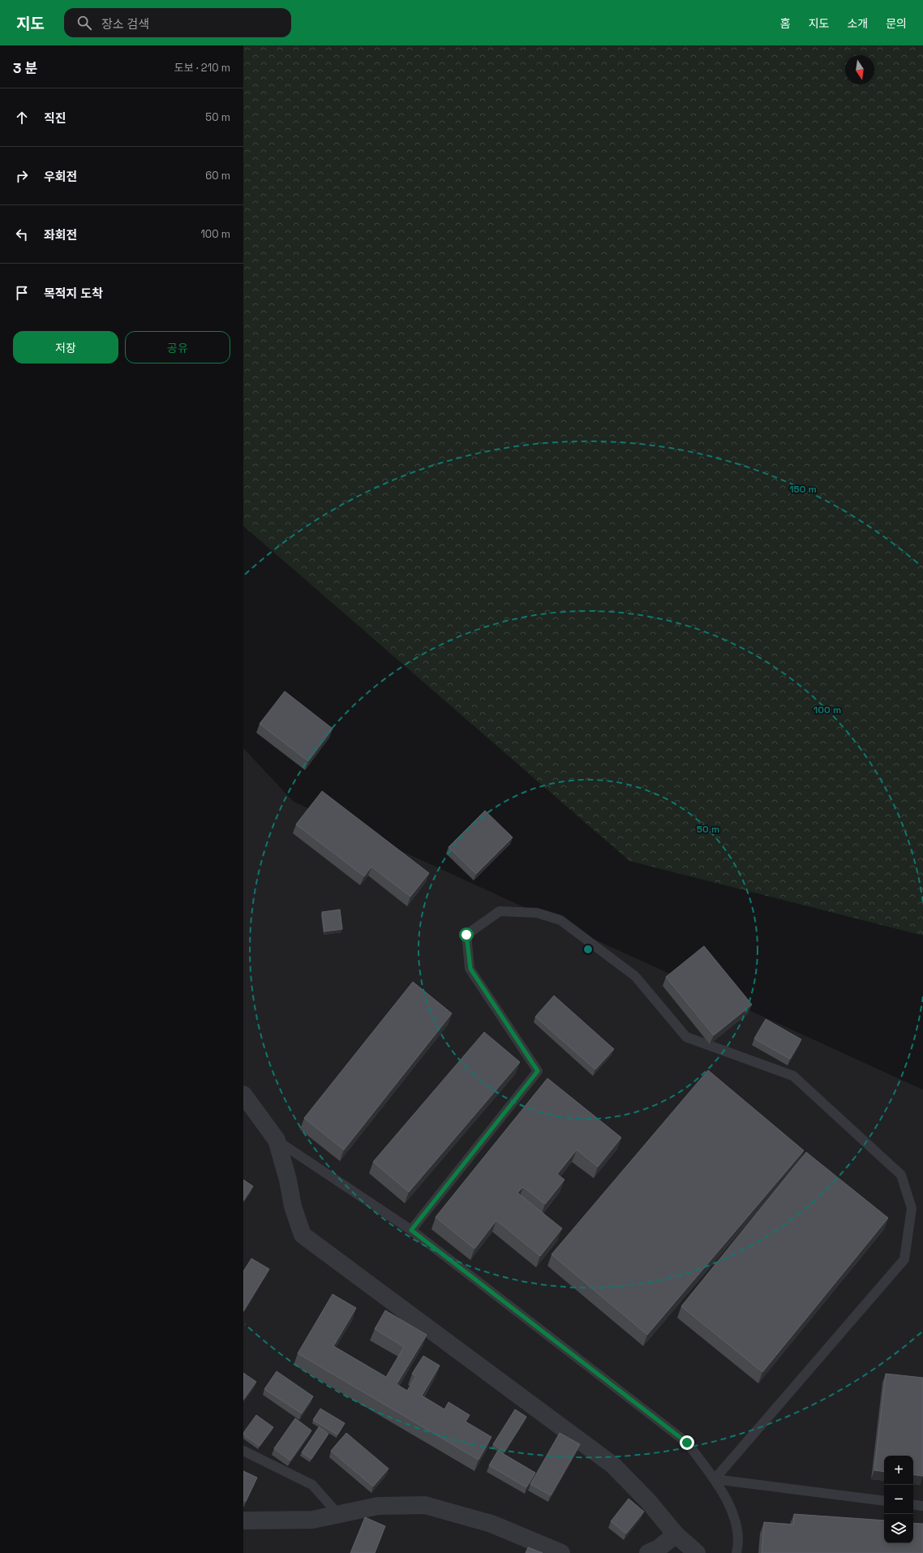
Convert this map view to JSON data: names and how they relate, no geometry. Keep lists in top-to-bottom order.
{
  "north": "bottom",
  "page": {
    "header": "지도",
    "search": "장소 검색",
    "nav": [
      "홈",
      "지도",
      "소개",
      "문의"
    ],
    "heading": ["3 분", "도보 · 210 m"],
    "list": [
      ["직진", "50 m"],
      ["우회전", "60 m"],
      ["좌회전", "100 m"],
      "목적지 도착"
    ],
    "buttons": ["저장", "공유"],
    "map_buttons": ["+", "−"]
  },
  "rings": ["150 m", "100 m", "50 m"]
}
